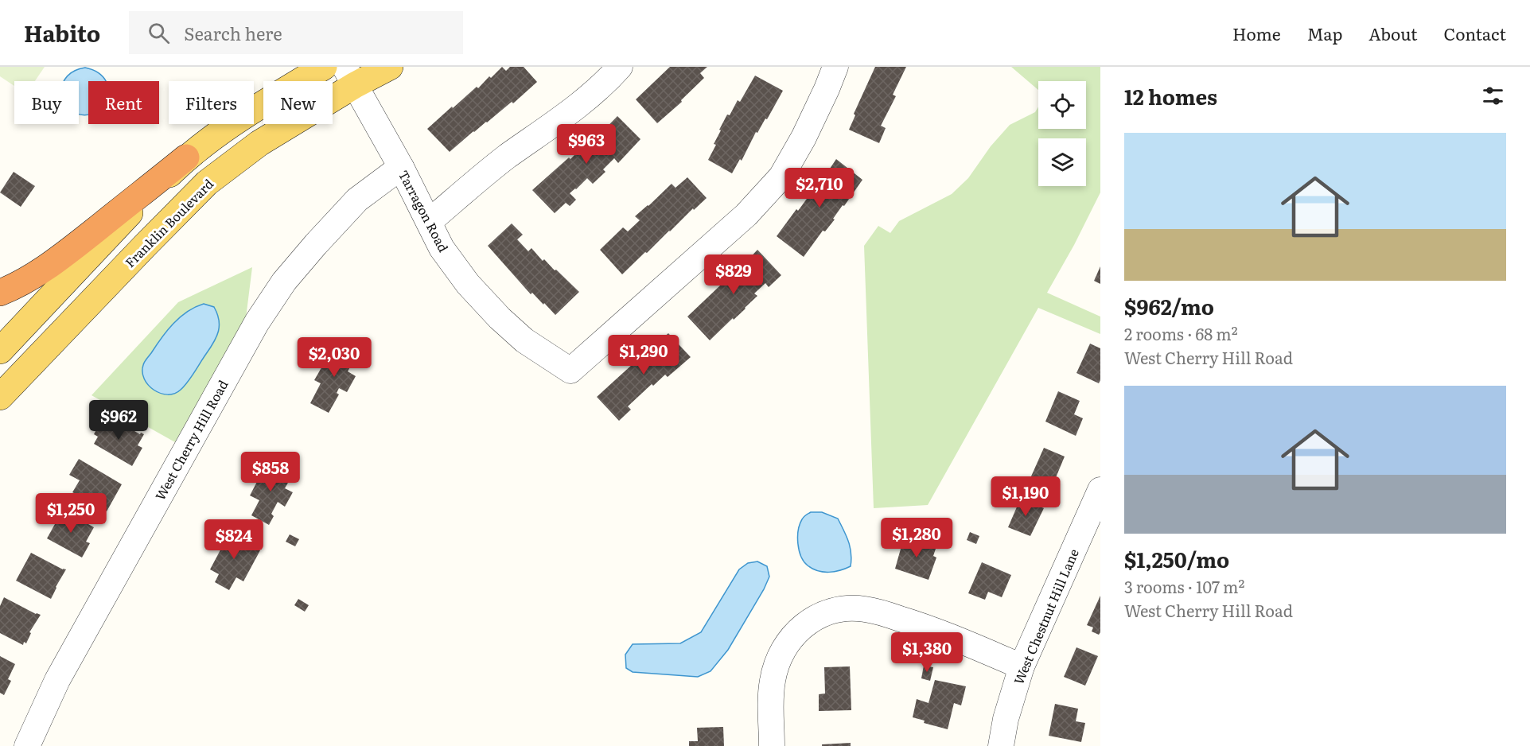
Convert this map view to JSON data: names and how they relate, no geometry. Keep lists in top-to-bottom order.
{
  "streets": {
    "main road": ["Franklin Boulevard"],
    "street": ["Tarragon Road", "West Cherry Hill Road", "West Chestnut Hill Lane"]
  },
  "crossings": [
    ["Tarragon Road", "Franklin Boulevard"],
    ["Tarragon Road", "West Cherry Hill Road"]
  ],
  "page": {
    "header": "Habito",
    "search": "Search here",
    "nav": [
      "Home",
      "Map",
      "About",
      "Contact"
    ],
    "heading": "12 homes",
    "chip": [
      "Buy",
      "Rent",
      "Filters",
      "New"
    ],
    "price": [
      "$963",
      "$2,710",
      "$829",
      "$1,290",
      "$2,030",
      "$962",
      "$858",
      "$1,190",
      "$1,250",
      "$1,280",
      "$824",
      "$1,380"
    ],
    "list": [
      {
        "name": "$962/mo",
        "note": "2 rooms · 68 m² · West Cherry Hill Road"
      },
      {
        "name": "$1,250/mo",
        "note": "3 rooms · 107 m² · West Cherry Hill Road"
      }
    ]
  }
}
